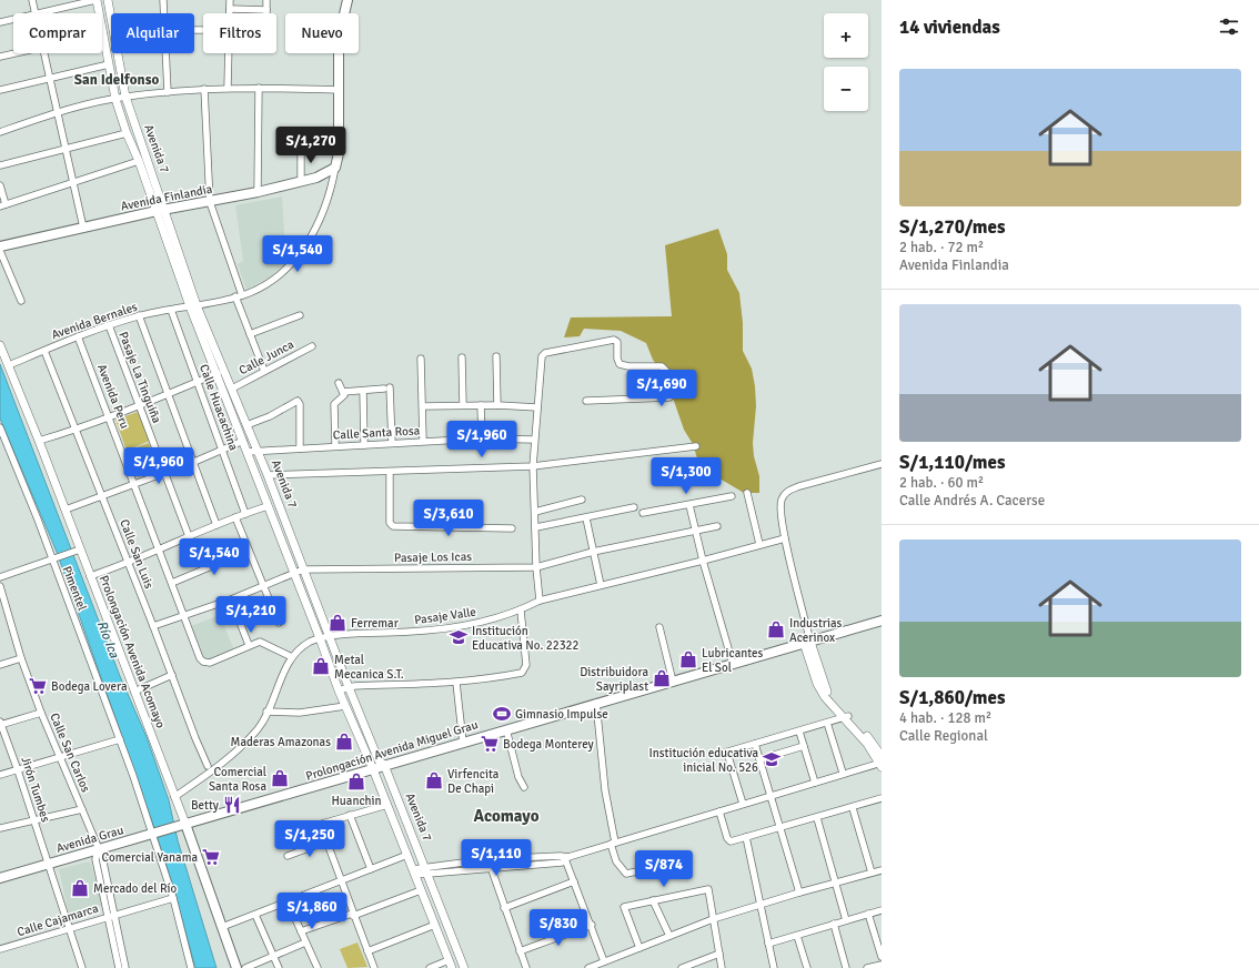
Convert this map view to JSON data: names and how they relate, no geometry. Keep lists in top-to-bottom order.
{
  "streets": {
    "main road": [
      "Avenida Finlandia",
      "Prolongación Avenida Acomayo",
      "Prolongación Avenida Miguel Grau",
      "Avenida Grau"
    ],
    "street": [
      "Avenida 7",
      "Avenida Bernales",
      "Calle Junca",
      "Pasaje La Tinguiña",
      "Avenida Peru",
      "Calle Huacachina",
      "Calle Santa Rosa",
      "Calle San Luis",
      "Pasaje Los Icas",
      "Pimentel",
      "Pasaje Valle",
      "Calle San Carlos",
      "Jirón Tumbes",
      "Calle Cajamarca"
    ]
  },
  "crossings": [
    ["Avenida 7", "Avenida Finlandia"],
    ["Avenida 7", "Avenida Bernales"],
    ["Avenida 7", "Calle Junca"],
    ["Avenida 7", "Calle Santa Rosa"],
    ["Avenida 7", "Pasaje Los Icas"],
    ["Avenida 7", "Pasaje Valle"],
    ["Avenida 7", "Prolongación Avenida Miguel Grau"],
    ["Avenida Finlandia", "Avenida Bernales"],
    ["Avenida Bernales", "Pasaje La Tinguiña"],
    ["Avenida Bernales", "Avenida Peru"],
    ["Avenida Bernales", "Calle Huacachina"],
    ["Avenida Bernales", "Calle San Luis"],
    ["Avenida Bernales", "Prolongación Avenida Acomayo"],
    ["Avenida Peru", "Pasaje Los Icas"],
    ["Calle San Luis", "Pasaje Los Icas"],
    ["Pimentel", "Avenida Grau"],
    ["Pimentel", "Calle Cajamarca"],
    ["Pasaje Valle", "Prolongación Avenida Acomayo"],
    ["Prolongación Avenida Acomayo", "Prolongación Avenida Miguel Grau"],
    ["Prolongación Avenida Acomayo", "Avenida Grau"],
    ["Prolongación Avenida Miguel Grau", "Avenida Grau"],
    ["Calle San Carlos", "Avenida Grau"],
    ["Calle San Carlos", "Calle Cajamarca"],
    ["Jirón Tumbes", "Avenida Grau"],
    ["Jirón Tumbes", "Calle Cajamarca"]
  ],
  "districts": ["San Idelfonso", "Acomayo"],
  "water": ["Río Ica"],
  "places": {
    "shop": [
      "Ferremar",
      "Industrias Acerinox",
      "Lubricantes El Sol",
      "Metal Mecanica S.T.",
      "Distribuidora Sayriplast",
      "Maderas Amazonas",
      "Comercial Santa Rosa",
      "Virfencita De Chapi",
      "Huanchin",
      "Mercado del Río"
    ],
    "school or university": ["Institución Educativa No. 22322", "Institución educativa inicial No. 526"],
    "supermarket": ["Bodega Lovera", "Bodega Monterey", "Comercial Yanama"],
    "sports": ["Gimnasio Impulse"],
    "restaurant": ["Betty"]
  },
  "page": {
    "heading": "14 viviendas",
    "map_buttons": ["+", "−"],
    "chip": [
      "Comprar",
      "Alquilar",
      "Filtros",
      "Nuevo"
    ],
    "list": [
      {
        "name": "S/1,270/mes",
        "note": "2 hab. · 72 m² · Avenida Finlandia"
      },
      {
        "name": "S/1,110/mes",
        "note": "2 hab. · 60 m² · Calle Andrés A. Cacerse"
      },
      {
        "name": "S/1,860/mes",
        "note": "4 hab. · 128 m² · Calle Regional"
      }
    ],
    "price": [
      "S/1,270",
      "S/1,540",
      "S/1,690",
      "S/1,960",
      "S/1,960",
      "S/1,300",
      "S/3,610",
      "S/1,540",
      "S/1,210",
      "S/1,250",
      "S/1,110",
      "S/874",
      "S/1,860",
      "S/830"
    ]
  }
}
